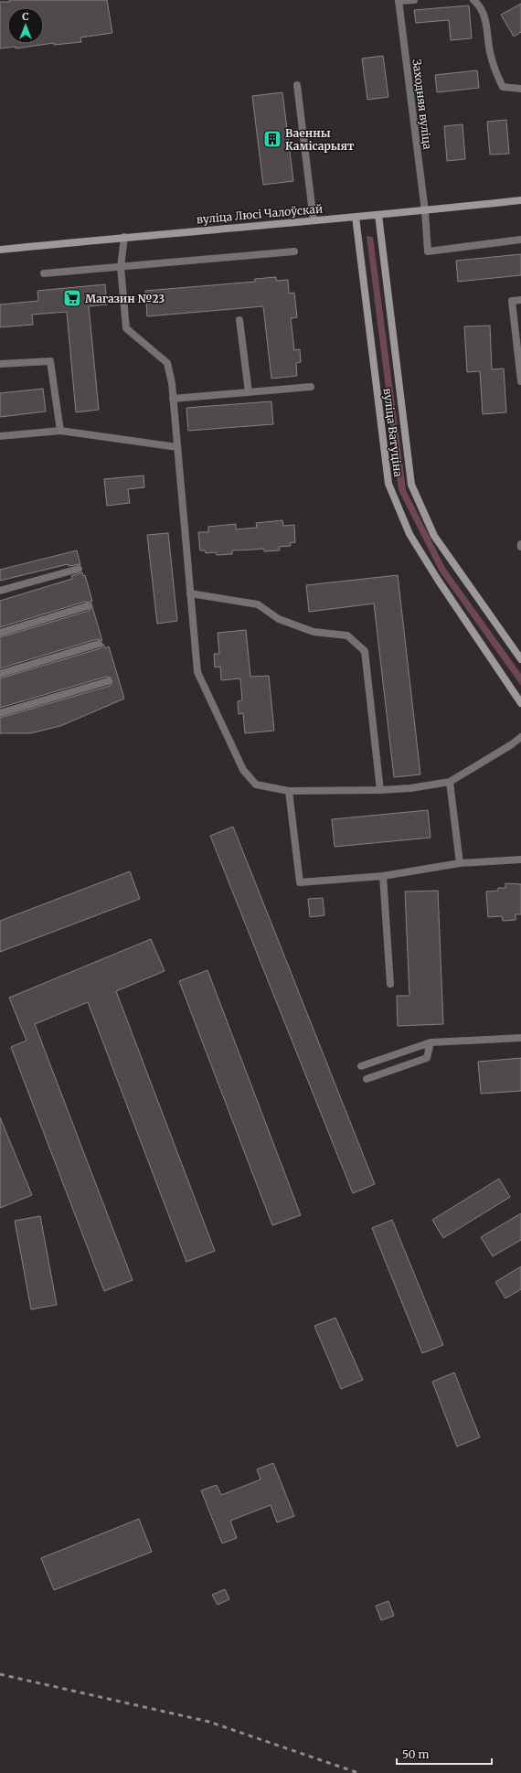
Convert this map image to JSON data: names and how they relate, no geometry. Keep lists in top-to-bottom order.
{
  "streets": {
    "street": ["Заходняя вуліца", "вуліца Люсі Чалоўскай", "вуліца Ватуціна"]
  },
  "crossings": [
    ["Заходняя вуліца", "вуліца Люсі Чалоўскай"],
    ["вуліца Люсі Чалоўскай", "вуліца Ватуціна"]
  ],
  "places": {
    "building": ["Ваенны Камісарыят"],
    "supermarket": ["Магазин №23"]
  },
  "scale_bar": "50 m",
  "north": "top"
}
